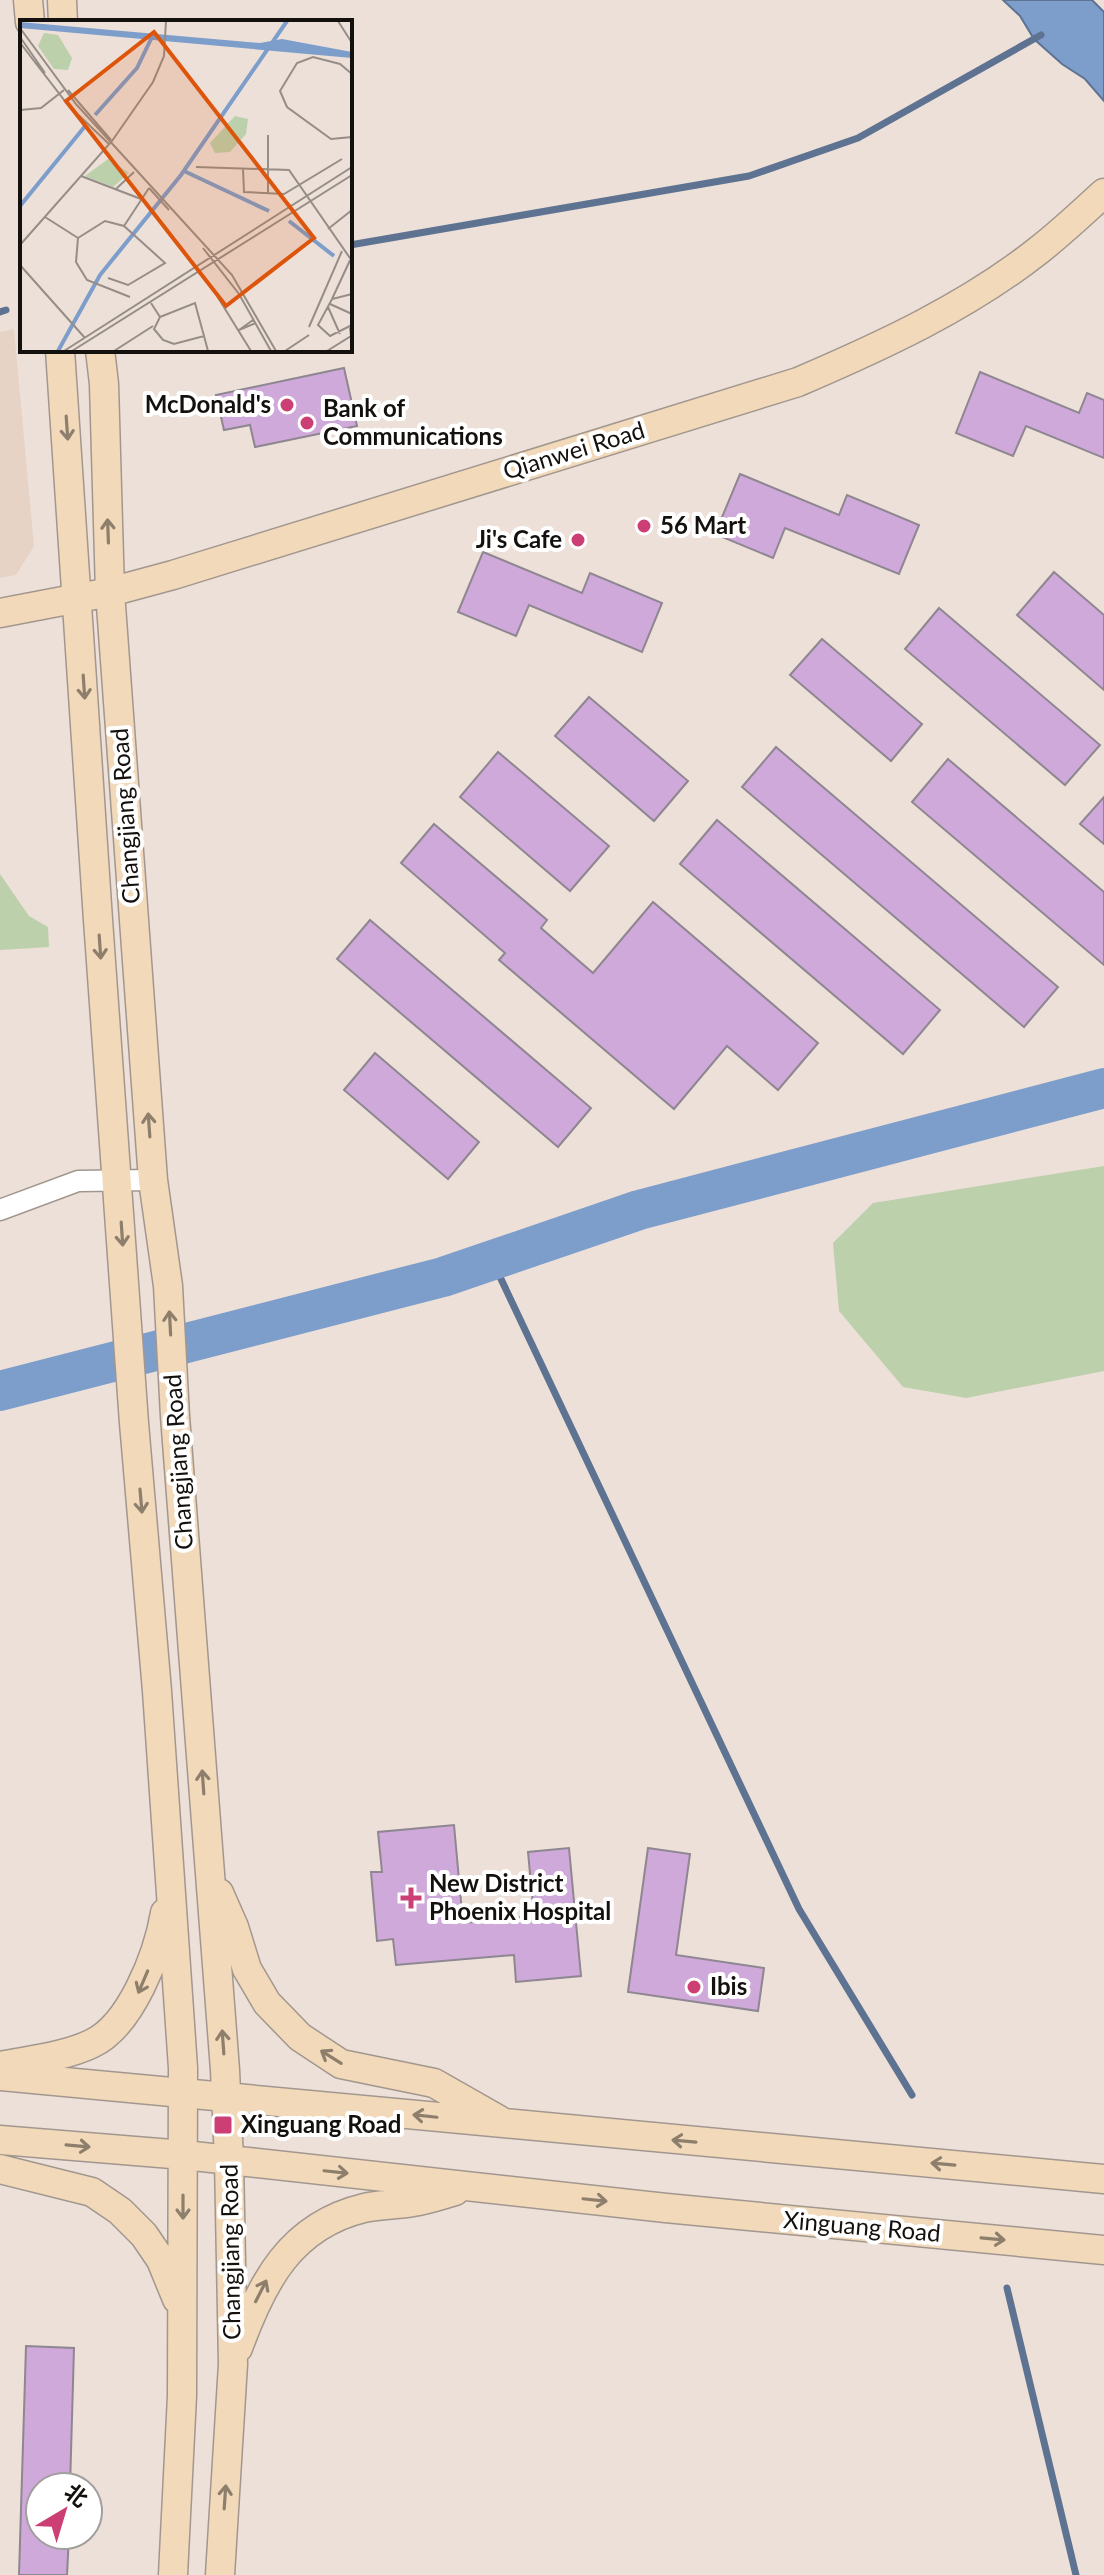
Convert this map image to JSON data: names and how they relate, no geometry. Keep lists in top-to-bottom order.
{
  "streets": {
    "main road": ["Qianwei Road", "Changjiang Road", "Xinguang Road"]
  },
  "crossings": [
    ["Qianwei Road", "Changjiang Road"],
    ["Changjiang Road", "Xinguang Road"]
  ],
  "places": {
    "other": [
      "McDonald's",
      "Bank of Communications",
      "56 Mart",
      "Ji's Cafe",
      "Ibis"
    ],
    "health": ["New District Phoenix Hospital"],
    "transit": ["Xinguang Road"]
  },
  "north": "top right"
}
